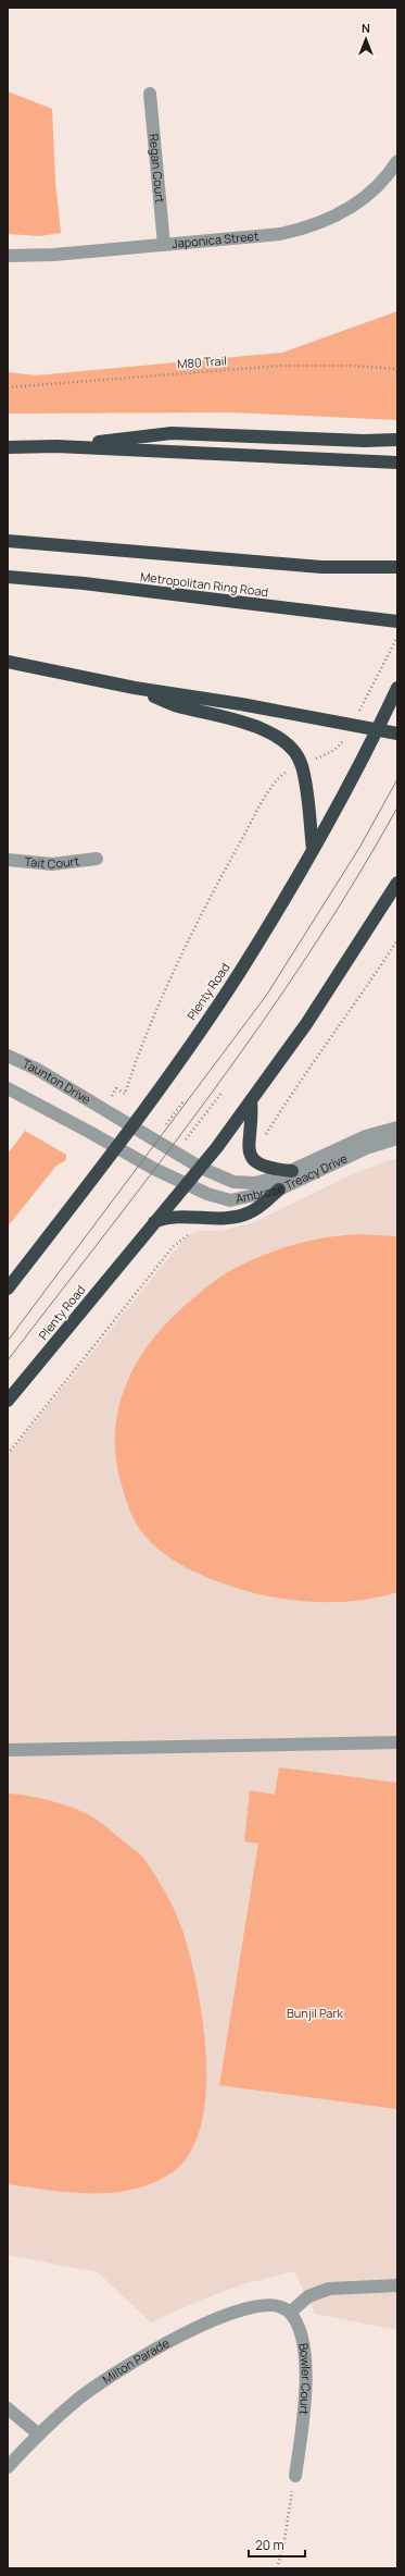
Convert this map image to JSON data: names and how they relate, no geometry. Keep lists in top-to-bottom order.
{
  "streets": {
    "highway": ["Metropolitan Ring Road", "Plenty Road"],
    "street": [
      "Regan Court",
      "Japonica Street",
      "Tait Court",
      "Taunton Drive",
      "Ambrose Treacy Drive",
      "Milton Parade",
      "Bowler Court"
    ],
    "path": ["M80 Trail"]
  },
  "crossings": [
    ["Regan Court", "Japonica Street"],
    ["Plenty Road", "Taunton Drive"],
    ["Plenty Road", "Ambrose Treacy Drive"],
    ["Taunton Drive", "Ambrose Treacy Drive"],
    ["Milton Parade", "Bowler Court"]
  ],
  "parks": ["Bunjil Park"],
  "scale_bar": "20 m",
  "north": "top"
}
